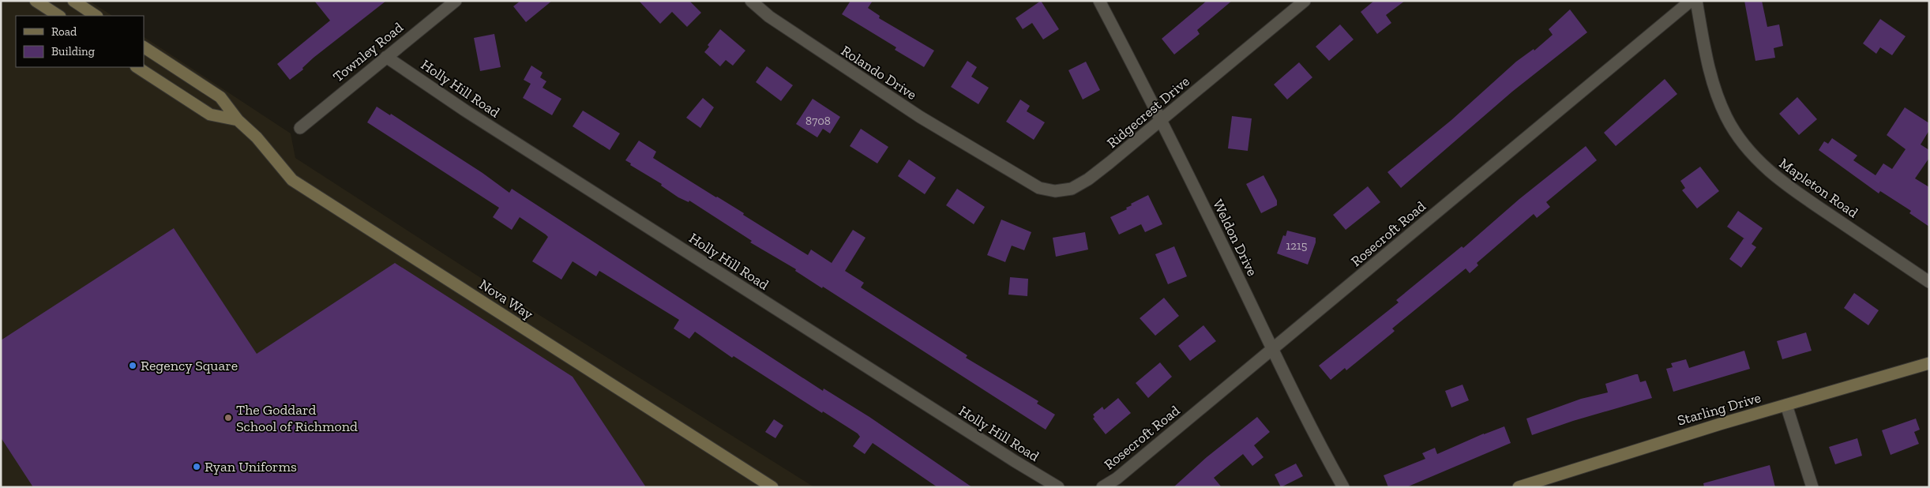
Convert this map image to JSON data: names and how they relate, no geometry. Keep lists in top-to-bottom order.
{
  "streets": {
    "street": [
      "Townley Road",
      "Rolando Drive",
      "Holly Hill Road",
      "Ridgecrest Drive",
      "Mapleton Road",
      "Rosecroft Road",
      "Weldon Drive",
      "Nova Way",
      "Starling Drive"
    ]
  },
  "crossings": [
    ["Townley Road", "Holly Hill Road"],
    ["Rolando Drive", "Ridgecrest Drive"],
    ["Ridgecrest Drive", "Weldon Drive"],
    ["Rosecroft Road", "Weldon Drive"]
  ],
  "places": ["Regency Square", "The Goddard School of Richmond", "Ryan Uniforms"],
  "house_numbers": ["8708", "1215"],
  "legend": ["Road", "Building"]
}
